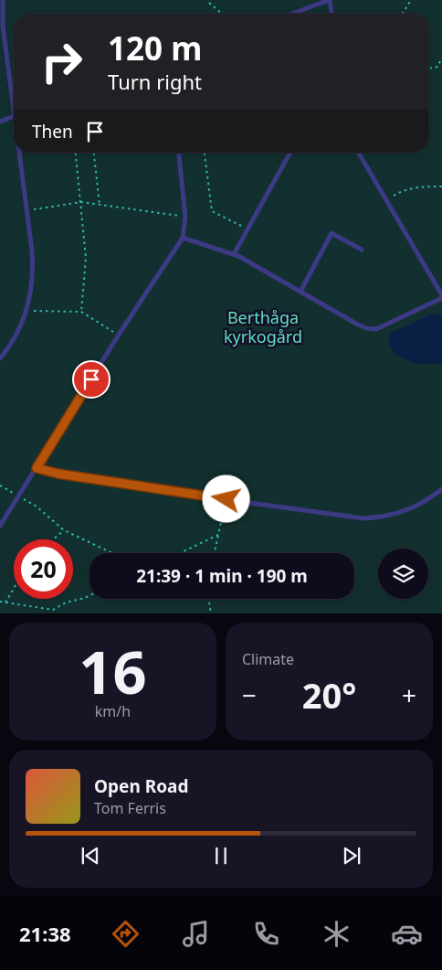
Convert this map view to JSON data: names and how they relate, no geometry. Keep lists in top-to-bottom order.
{
  "parks": ["Berthåga kyrkogård"],
  "page": {
    "turn": ["120 m", "Turn right"],
    "then": "Then",
    "limit": "20",
    "trip": "21:39 · 1 min · 190 m",
    "tile": [
      ["16", "km/h"],
      "Climate"
    ],
    "heat": ["−", "20°", "+"],
    "song": ["Open Road", "Tom Ferris"],
    "tabs": "21:38"
  }
}
